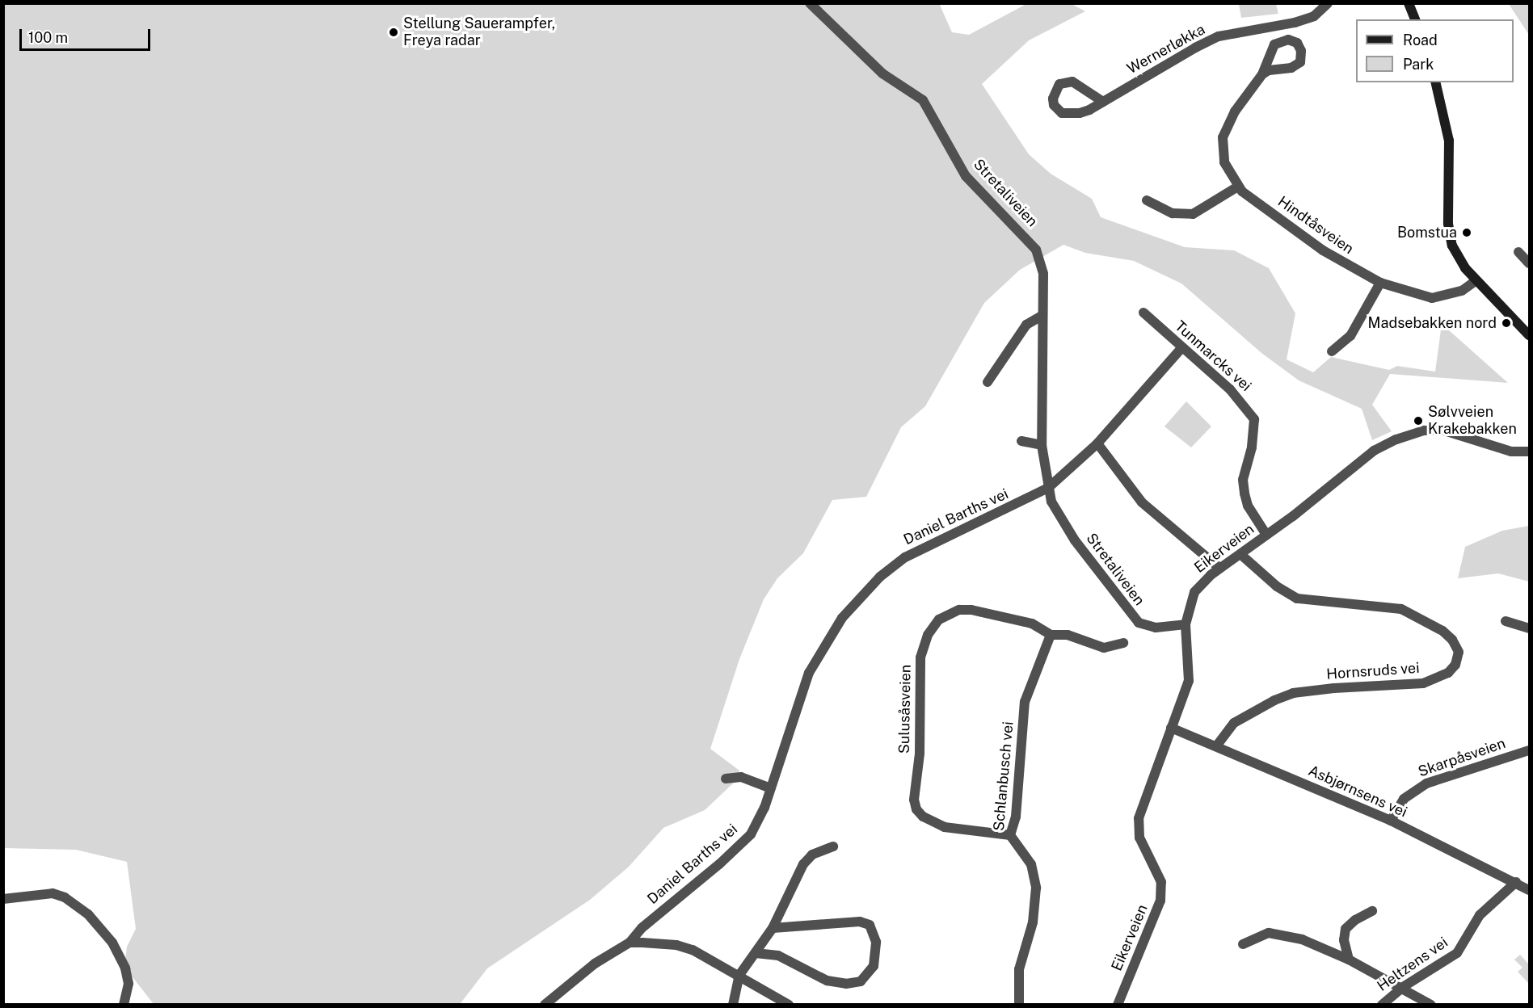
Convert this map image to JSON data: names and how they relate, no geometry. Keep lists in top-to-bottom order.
{
  "streets": {
    "street": [
      "Wernerløkka",
      "Stretaliveien",
      "Hindtåsveien",
      "Tunmarcks vei",
      "Daniel Barths vei",
      "Eikerveien",
      "Hornsruds vei",
      "Sulusåsveien",
      "Skarpåsveien",
      "Schlanbusch vei",
      "Asbjørnsens vei",
      "Heltzens vei"
    ]
  },
  "crossings": [
    ["Stretaliveien", "Daniel Barths vei"],
    ["Stretaliveien", "Eikerveien"],
    ["Tunmarcks vei", "Daniel Barths vei"],
    ["Tunmarcks vei", "Eikerveien"],
    ["Eikerveien", "Hornsruds vei"],
    ["Eikerveien", "Asbjørnsens vei"],
    ["Hornsruds vei", "Asbjørnsens vei"],
    ["Sulusåsveien", "Schlanbusch vei"],
    ["Skarpåsveien", "Asbjørnsens vei"],
    ["Asbjørnsens vei", "Heltzens vei"]
  ],
  "places": [
    "Stellung Sauerampfer, Freya radar",
    "Bomstua",
    "Madsebakken nord",
    "Sølvveien Krakebakken"
  ],
  "legend": ["Road", "Park"],
  "scale_bar": "100 m"
}
